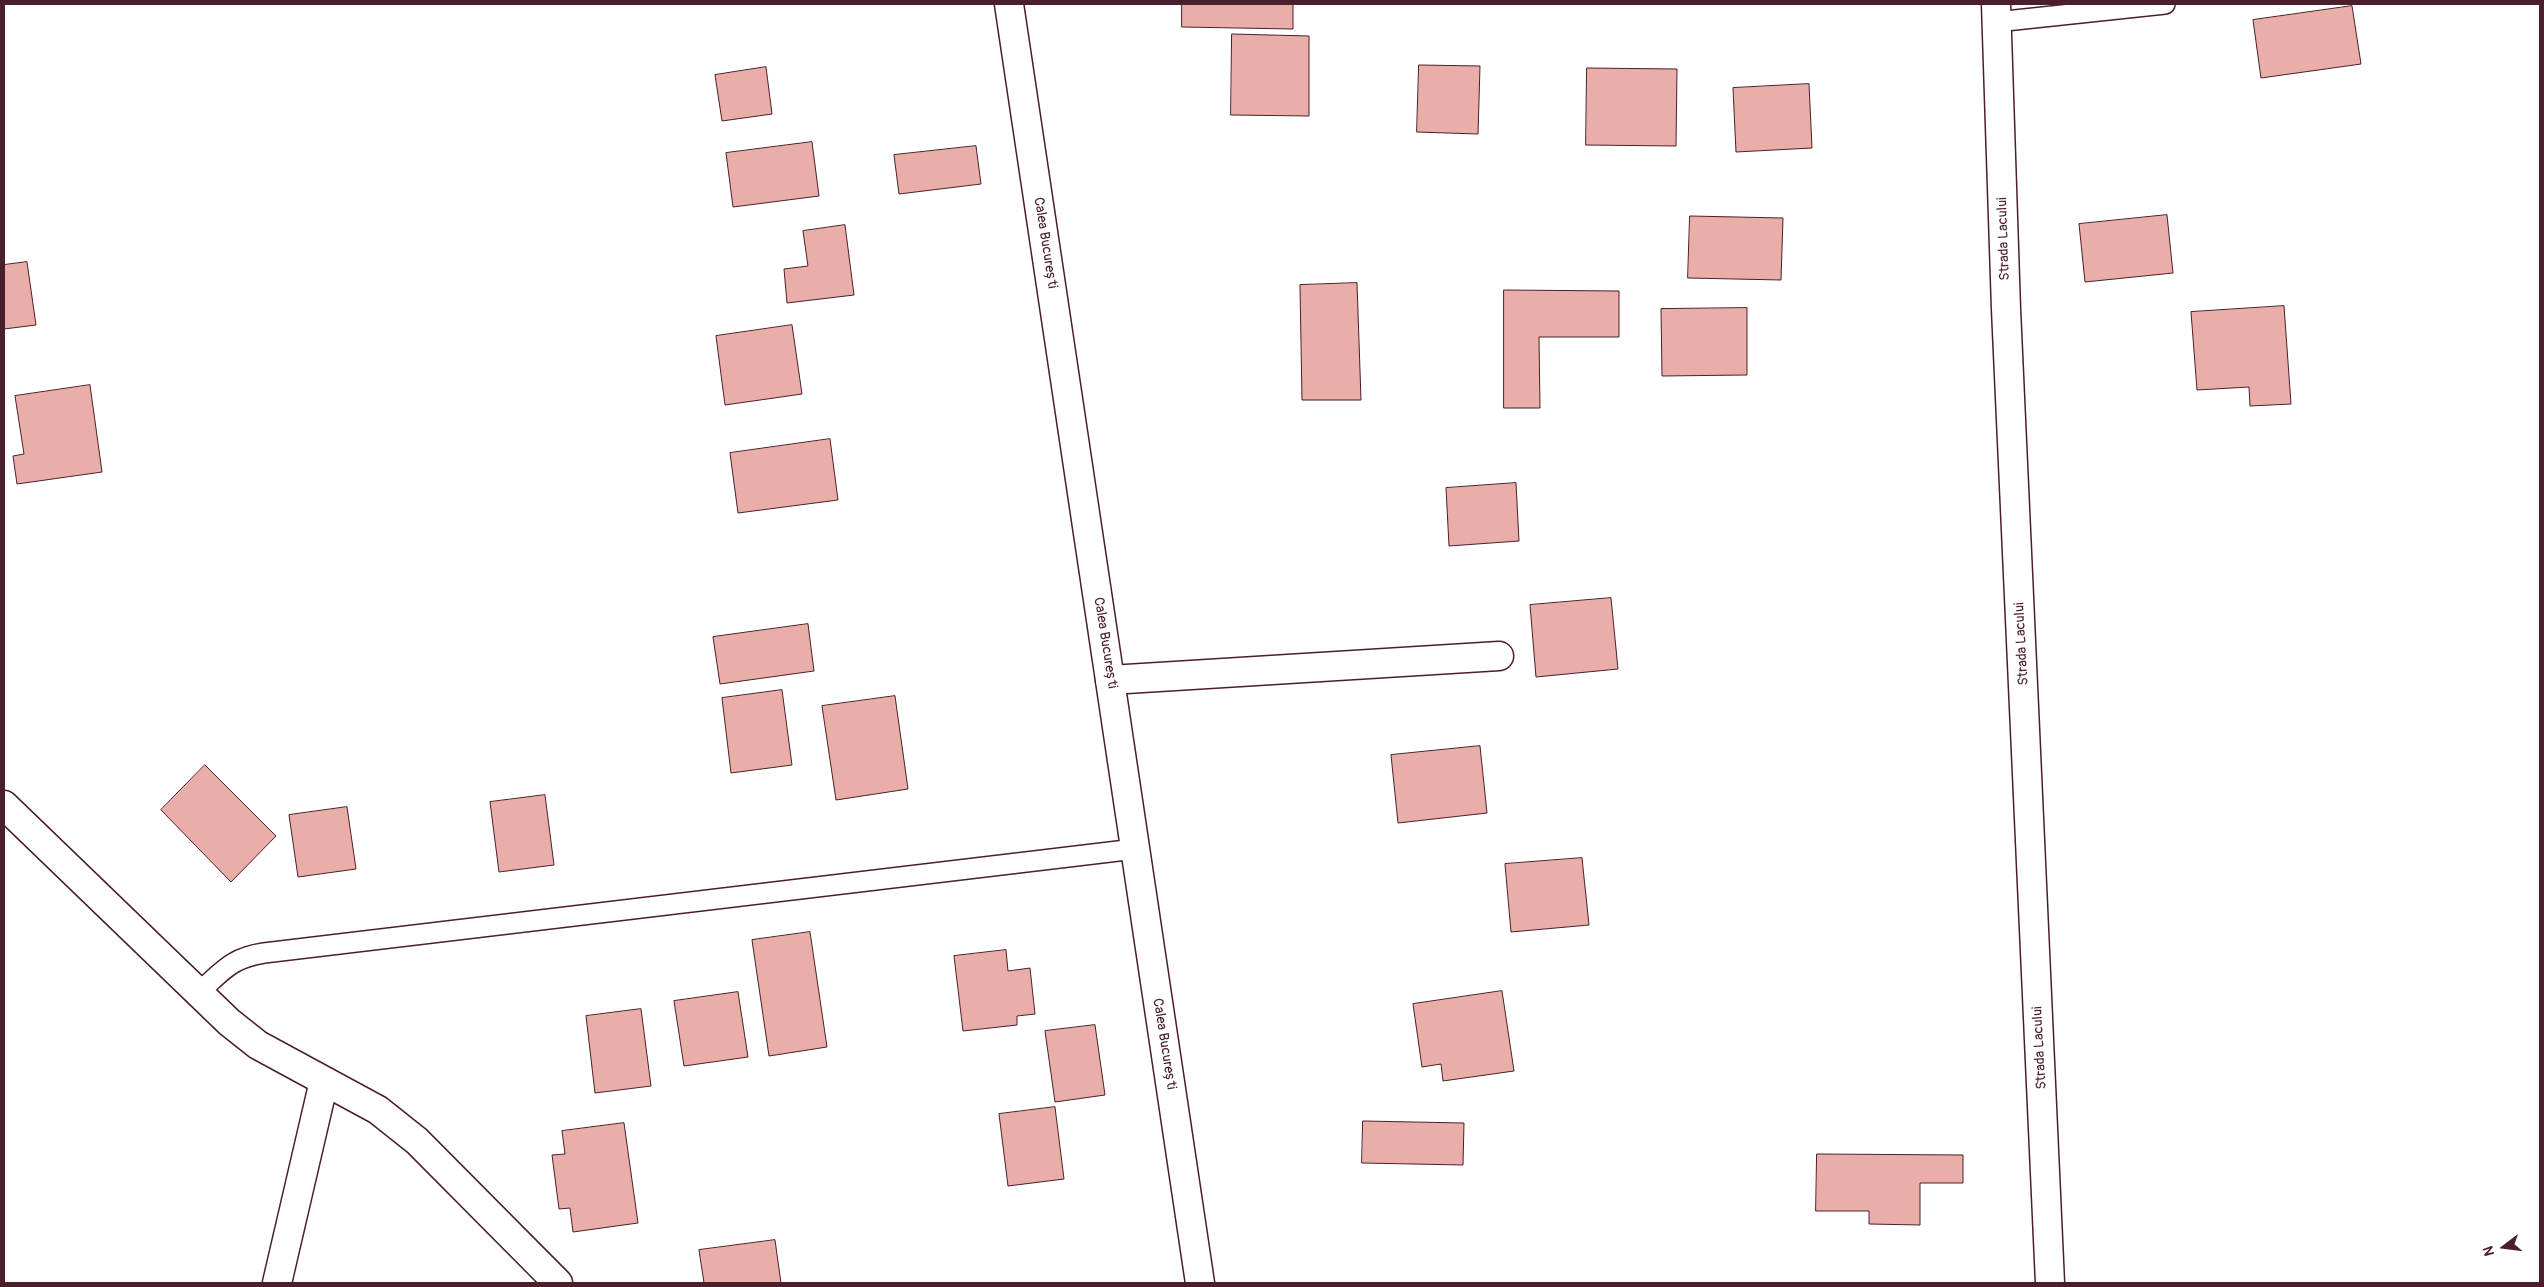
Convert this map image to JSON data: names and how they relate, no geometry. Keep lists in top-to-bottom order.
{
  "streets": {
    "street": ["Strada Lacului", "Calea București"]
  },
  "north": "left"
}
